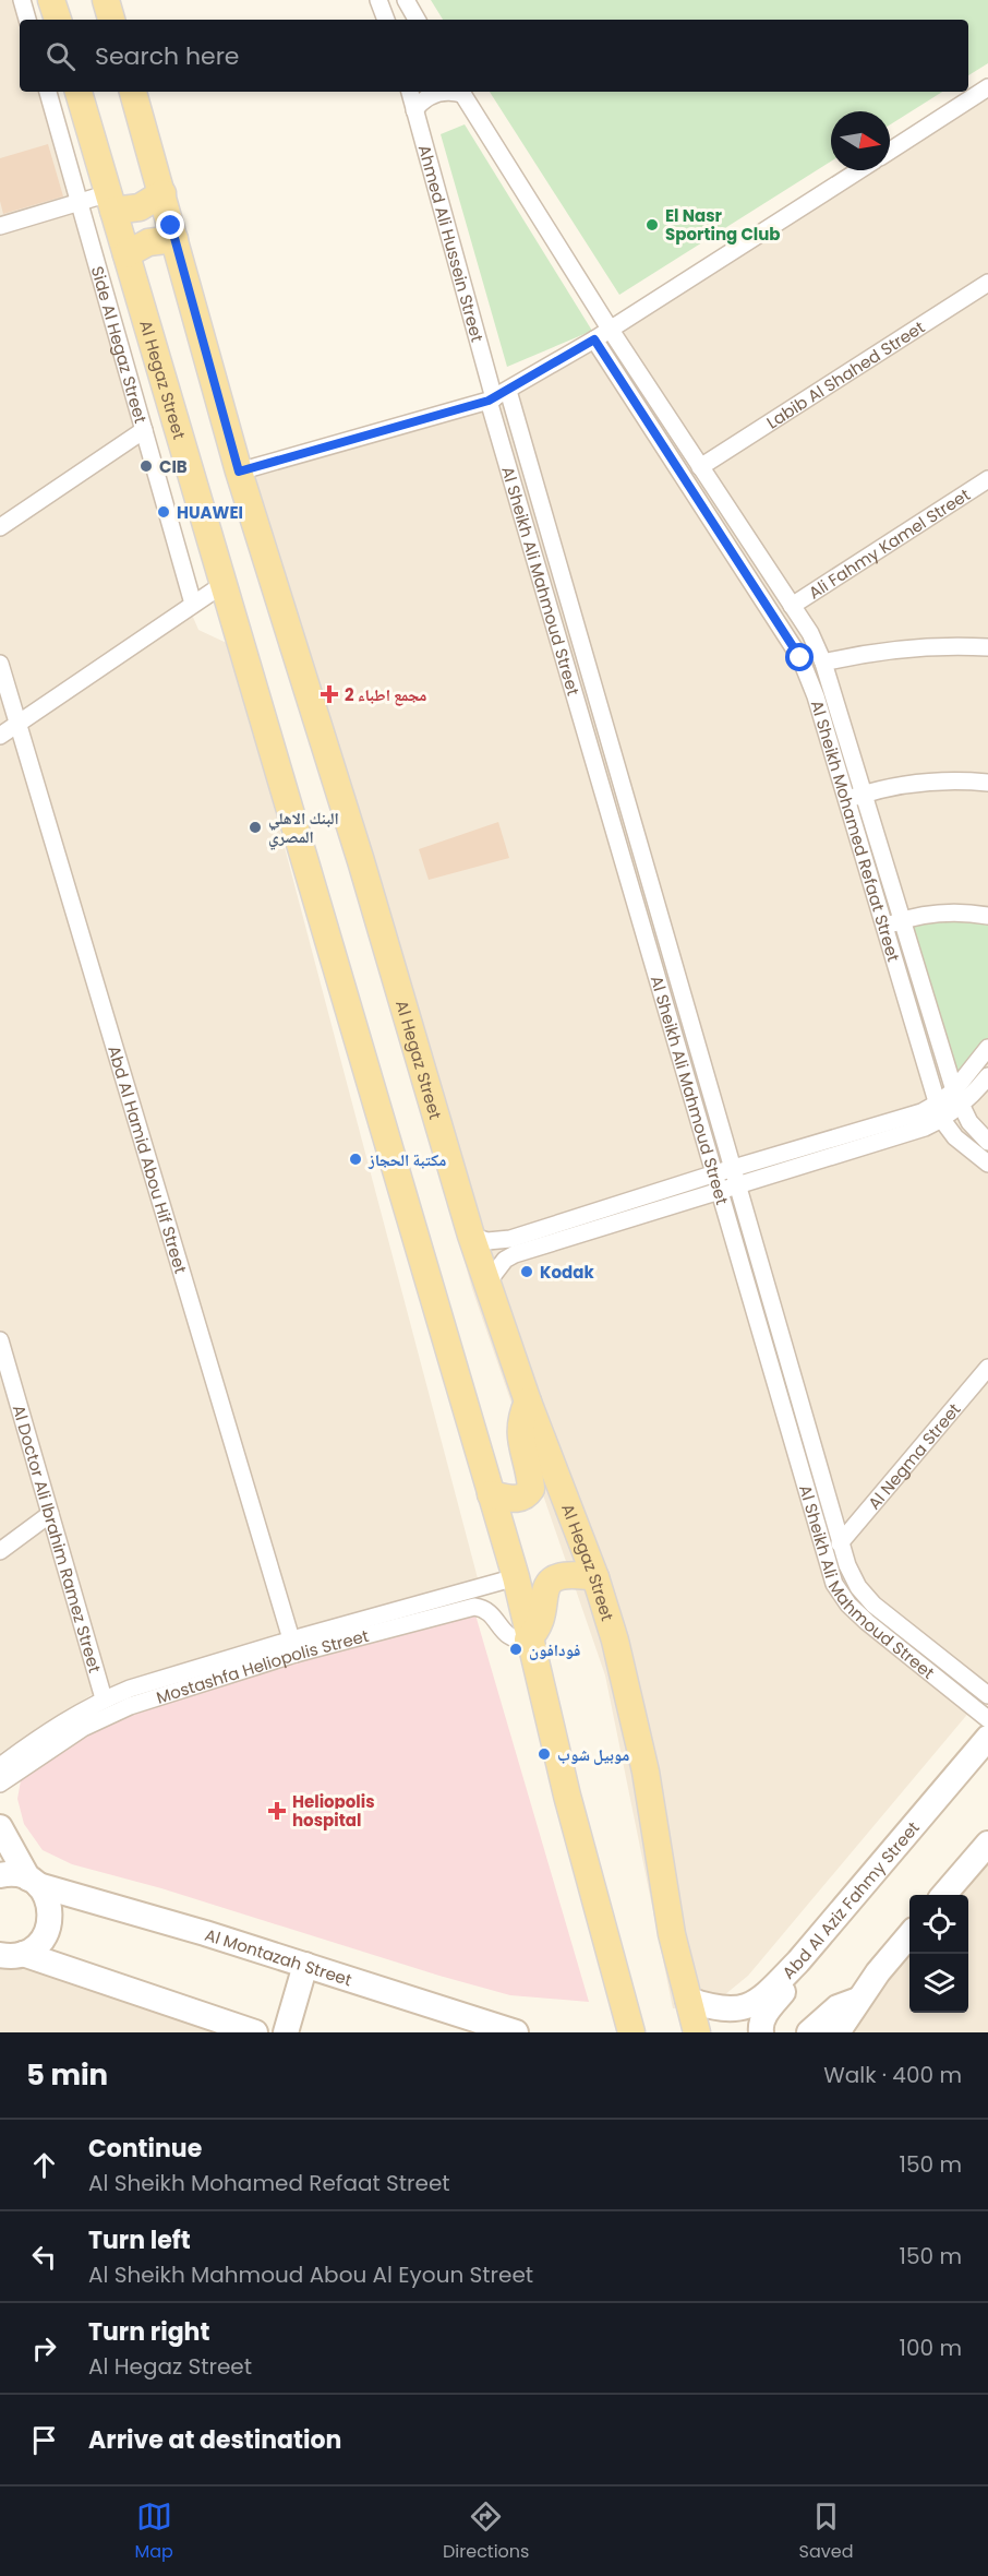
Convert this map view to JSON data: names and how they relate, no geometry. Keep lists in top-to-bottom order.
{
  "streets": {
    "main road": ["Al Hegaz Street"],
    "street": [
      "Ahmed Ali Hussein Street",
      "Side Al Hegaz Street",
      "Labib Al Shahed Street",
      "Ali Fahmy Kamel Street",
      "Al Sheikh Ali Mahmoud Street",
      "Al Sheikh Mohamed Refaat Street",
      "Abd Al Hamid Abou Hif Street",
      "Al Negma Street",
      "Al Doctor Ali Ibrahim Ramez Street",
      "Mostashfa Heliopolis Street",
      "Abd Al Aziz Fahmy Street",
      "Al Montazah Street"
    ]
  },
  "crossings": [
    ["Ahmed Ali Hussein Street", "Al Sheikh Ali Mahmoud Street"],
    ["Labib Al Shahed Street", "Al Sheikh Mohamed Refaat Street"],
    ["Al Hegaz Street", "Mostashfa Heliopolis Street"],
    ["Al Hegaz Street", "Abd Al Aziz Fahmy Street"],
    ["Ali Fahmy Kamel Street", "Al Sheikh Mohamed Refaat Street"],
    ["Al Sheikh Ali Mahmoud Street", "Al Negma Street"],
    ["Abd Al Hamid Abou Hif Street", "Mostashfa Heliopolis Street"],
    ["Al Doctor Ali Ibrahim Ramez Street", "Mostashfa Heliopolis Street"]
  ],
  "places": {
    "other": [
      "El Nasr Sporting Club",
      "CIB",
      "HUAWEI",
      "البنك الاهلي المصري",
      "مكتبة الحجاز",
      "Kodak",
      "فودافون",
      "موبيل شوب"
    ],
    "health": ["مجمع اطباء 2", "Heliopolis hospital"]
  },
  "north": "right",
  "page": {
    "search": "Search here",
    "heading": ["5 min", "Walk · 400 m"],
    "list": [
      ["Continue", "Al Sheikh Mohamed Refaat Street", "150 m"],
      ["Turn left", "Al Sheikh Mahmoud Abou Al Eyoun Street", "150 m"],
      ["Turn right", "Al Hegaz Street", "100 m"],
      "Arrive at destination"
    ],
    "nav": ["Map", "Directions", "Saved"]
  }
}
